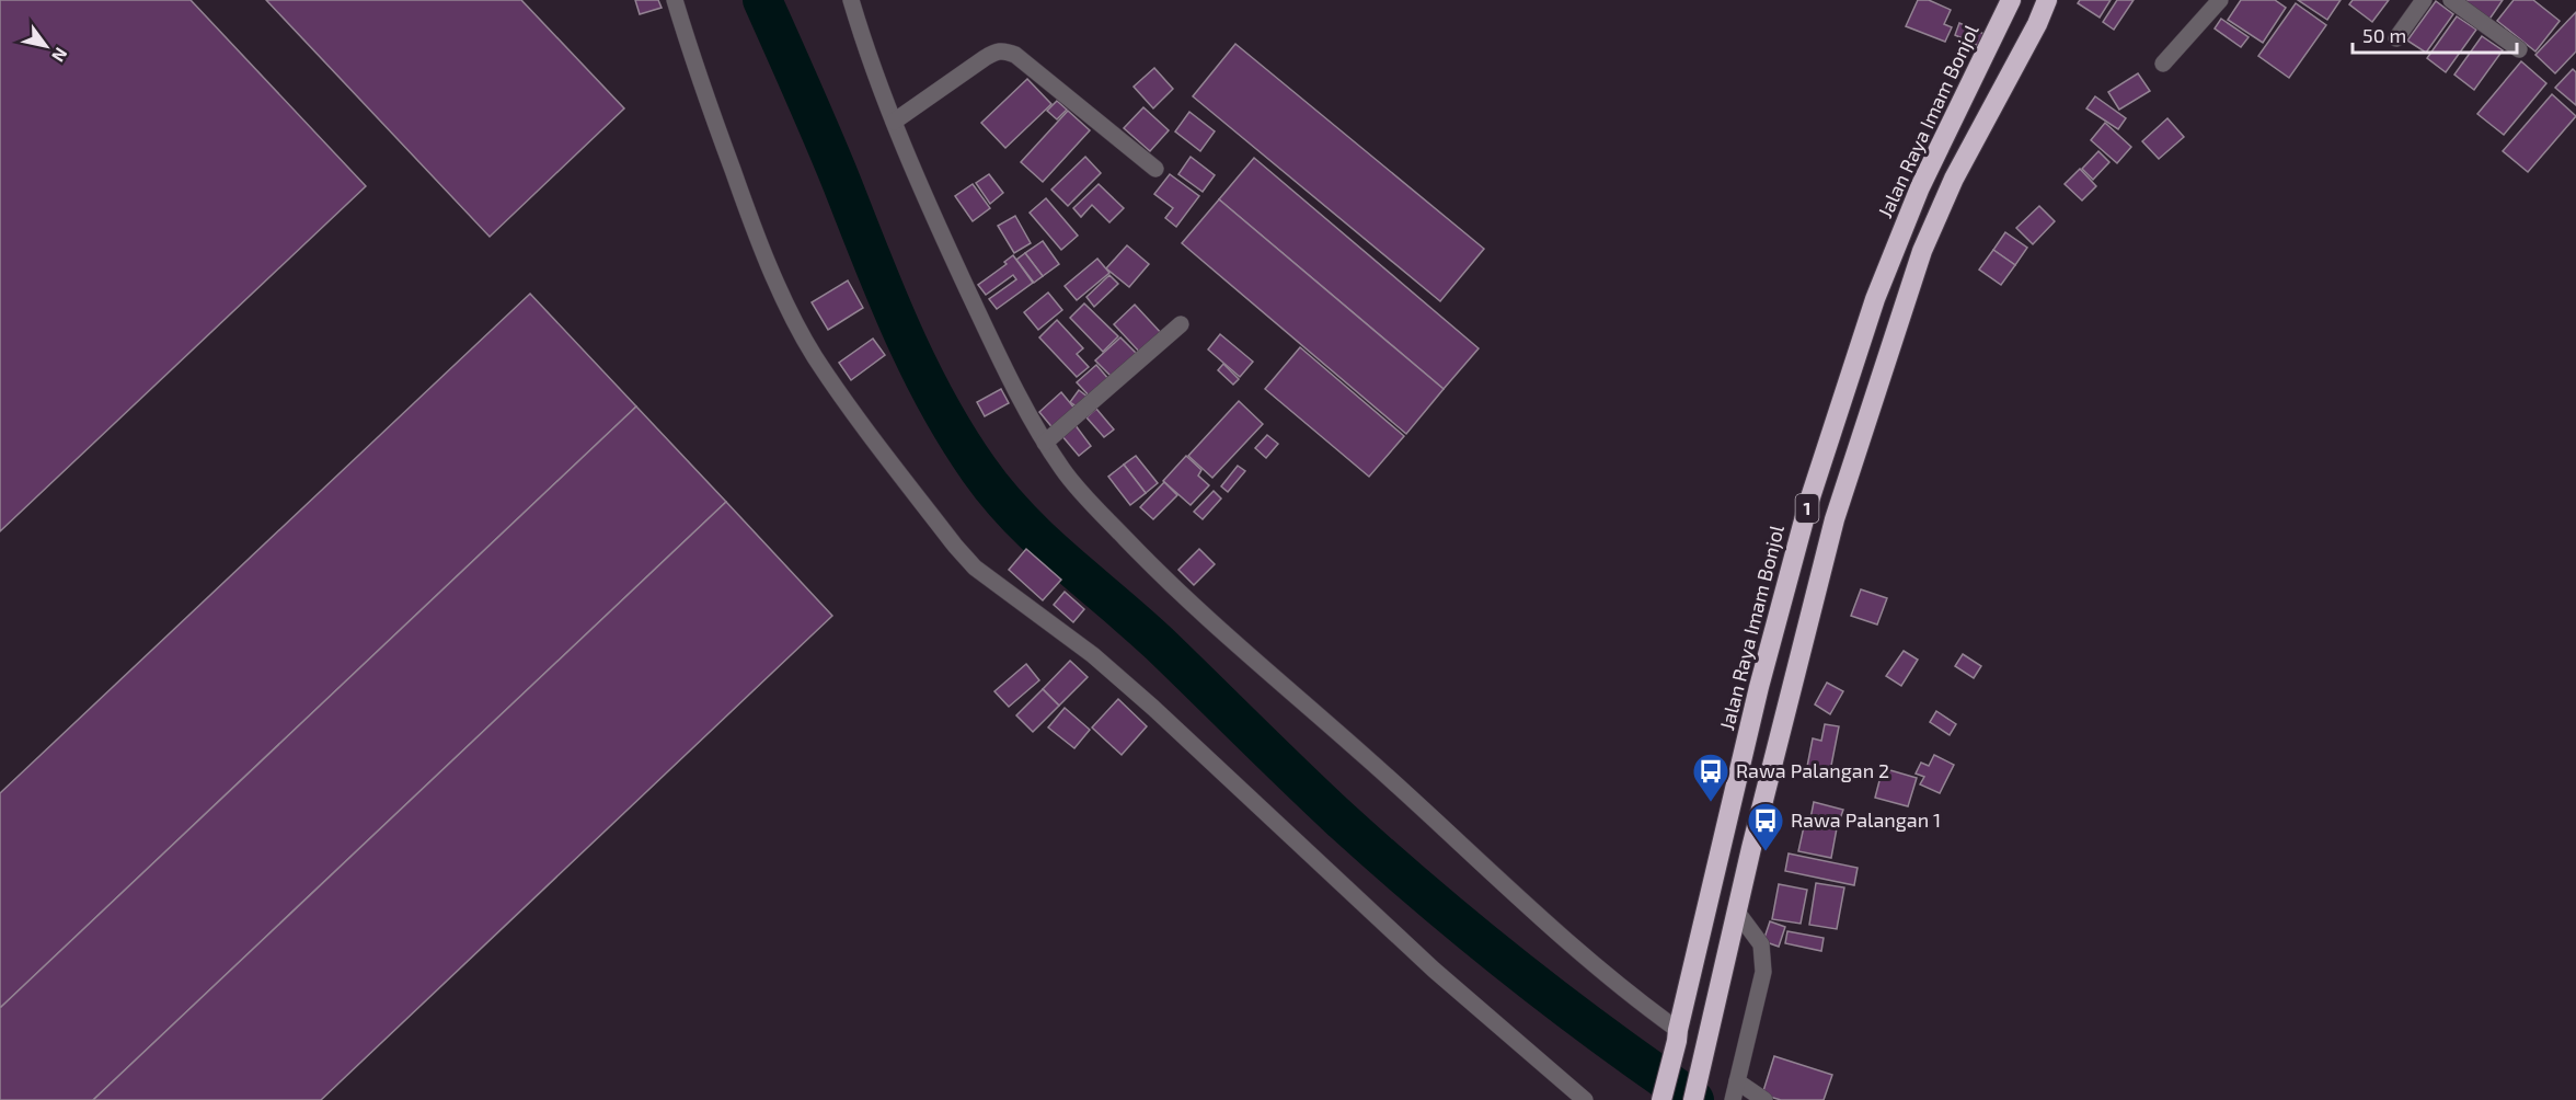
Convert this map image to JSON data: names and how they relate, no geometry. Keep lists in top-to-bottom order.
{
  "streets": {
    "highway": ["Jalan Raya Imam Bonjol", "1"]
  },
  "places": {
    "bus stop": ["Rawa Palangan 2", "Rawa Palangan 1"]
  },
  "scale_bar": "50 m",
  "north": "bottom right"
}
